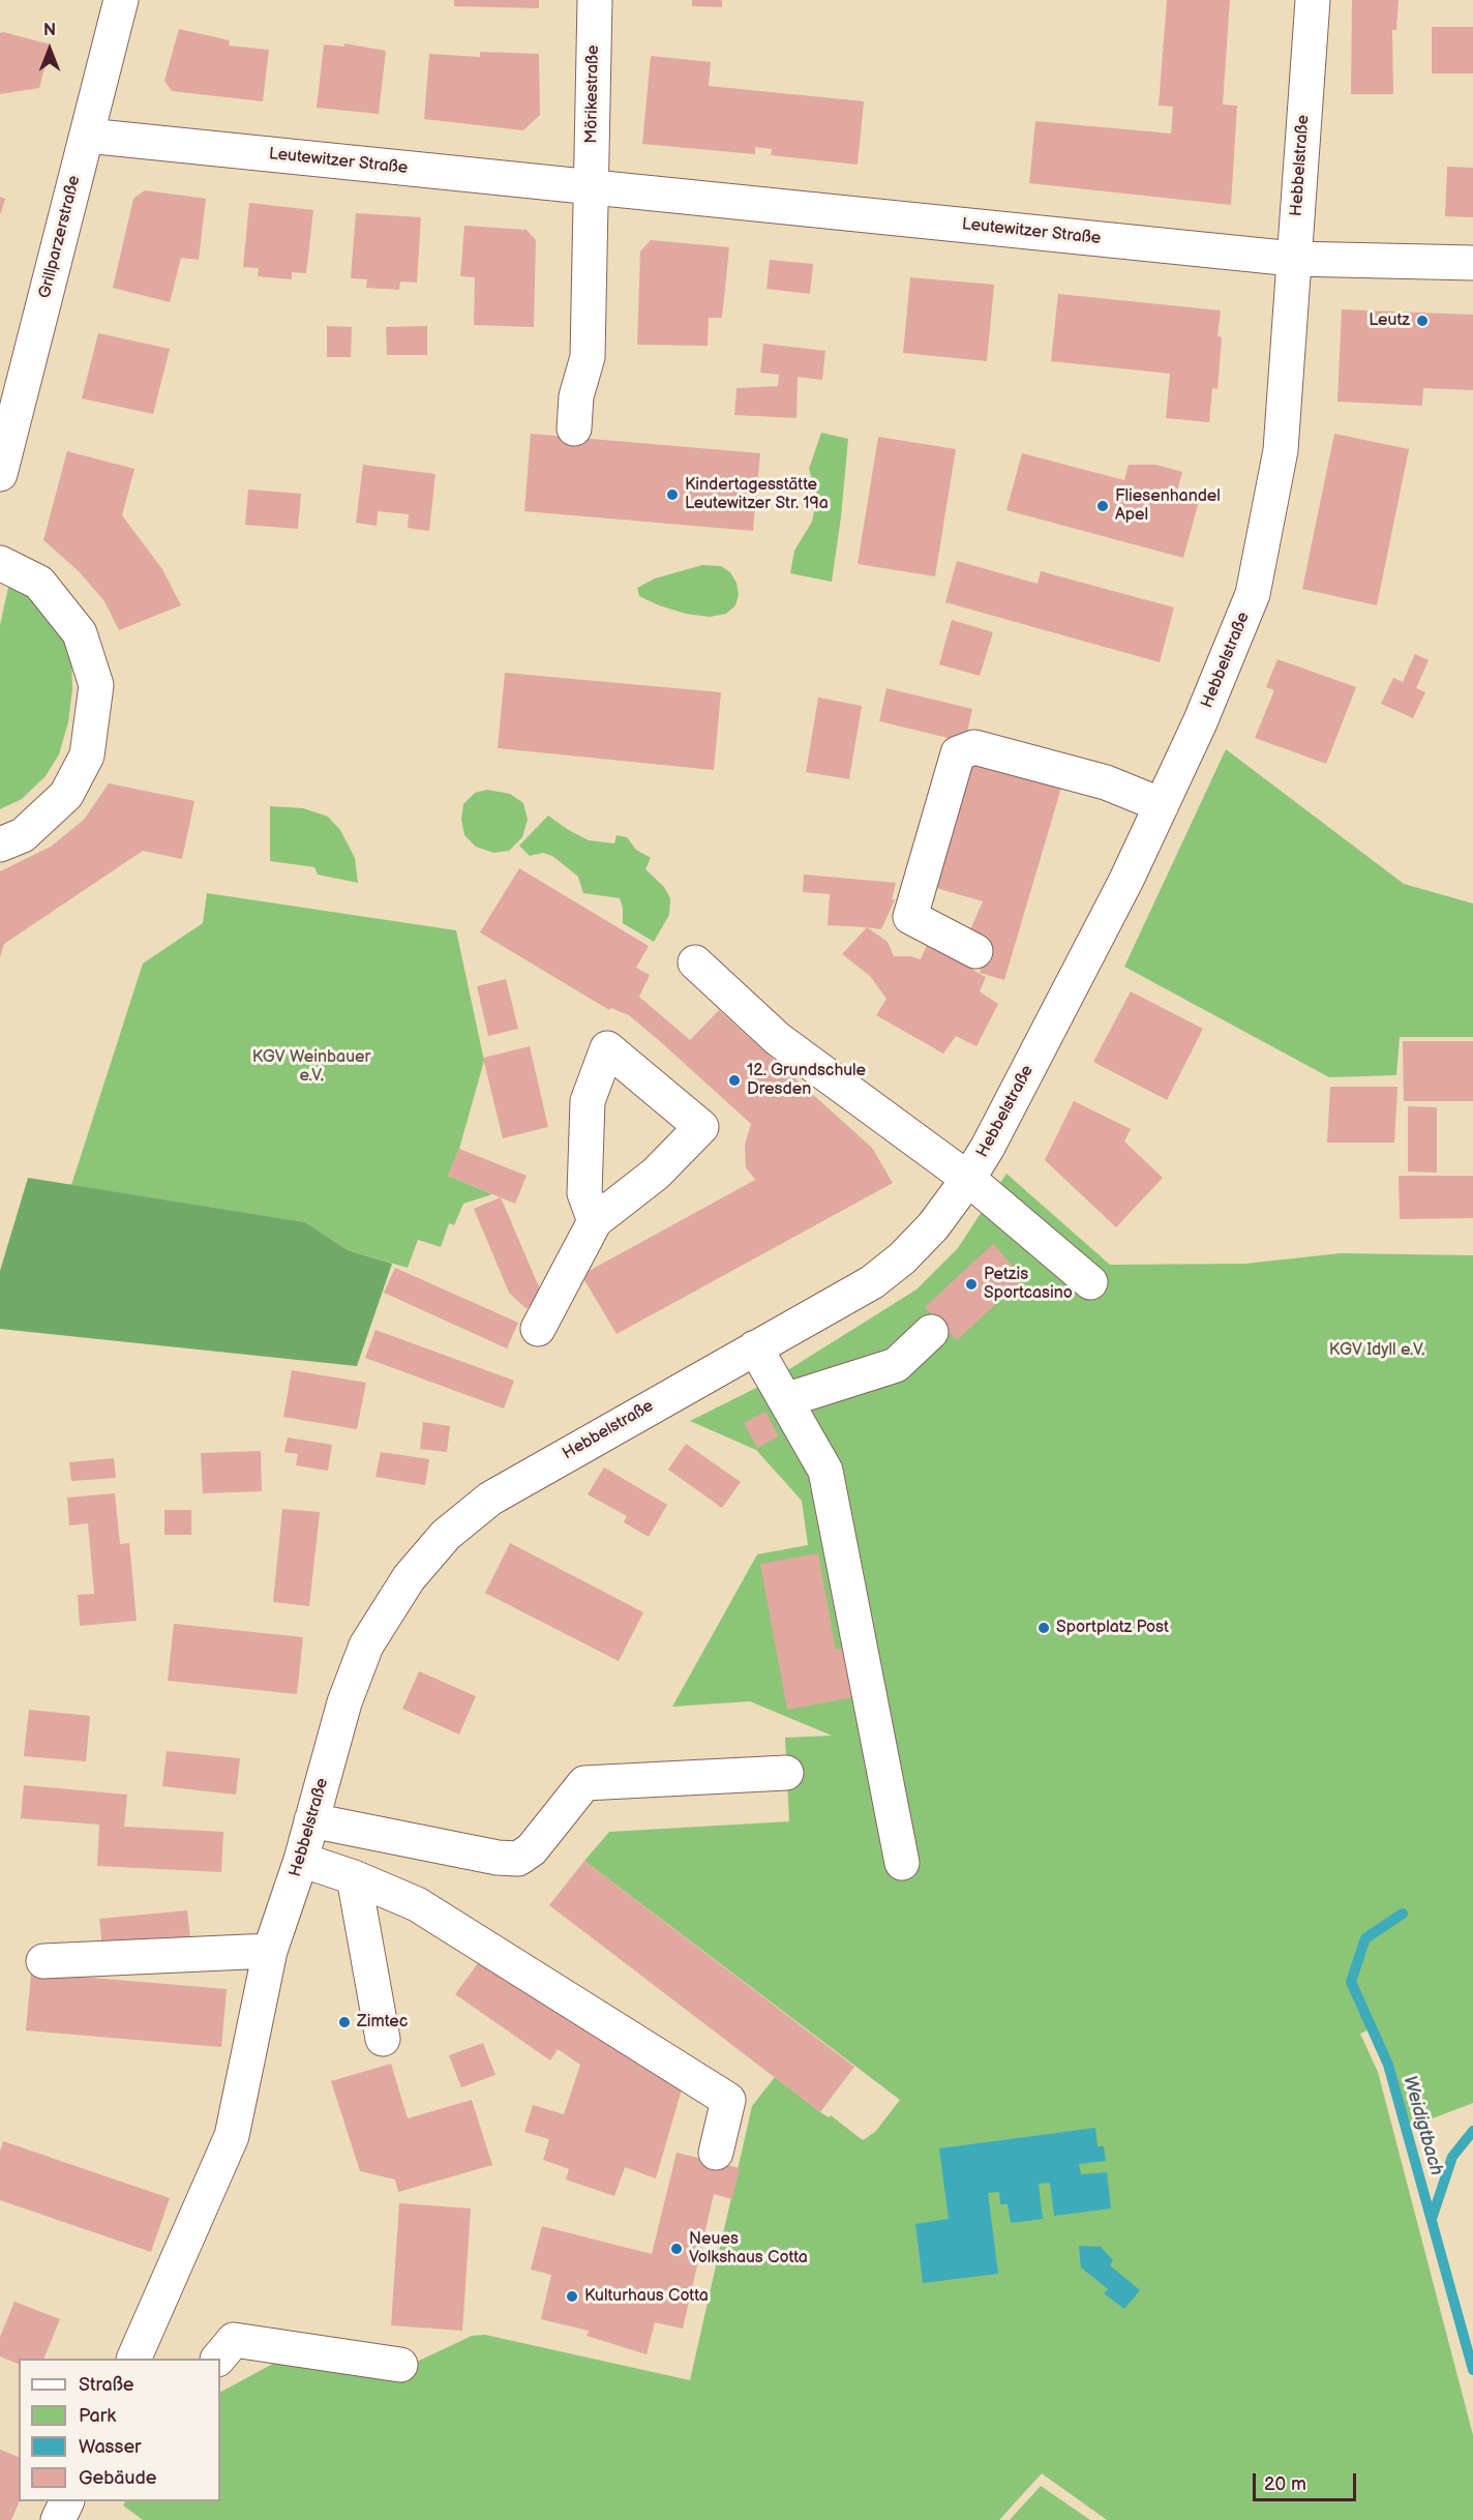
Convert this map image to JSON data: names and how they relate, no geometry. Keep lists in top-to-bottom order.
{
  "streets": {
    "street": [
      "Mörikestraße",
      "Leutewitzer Straße",
      "Hebbelstraße",
      "Grillparzerstraße"
    ]
  },
  "crossings": [
    ["Mörikestraße", "Leutewitzer Straße"],
    ["Leutewitzer Straße", "Hebbelstraße"],
    ["Leutewitzer Straße", "Grillparzerstraße"]
  ],
  "water": ["Weidigtbach"],
  "parks": ["KGV Weinbauer e.V.", "KGV Idyll e.V."],
  "places": [
    "Leutz",
    "Kindertagesstätte Leutewitzer Str. 19a",
    "Fliesenhandel Apel",
    "12. Grundschule Dresden",
    "Petzis Sportcasino",
    "Sportplatz Post",
    "Zimtec",
    "Neues Volkshaus Cotta",
    "Kulturhaus Cotta"
  ],
  "legend": [
    "Straße",
    "Park",
    "Wasser",
    "Gebäude"
  ],
  "scale_bar": "20 m",
  "north": "top"
}
